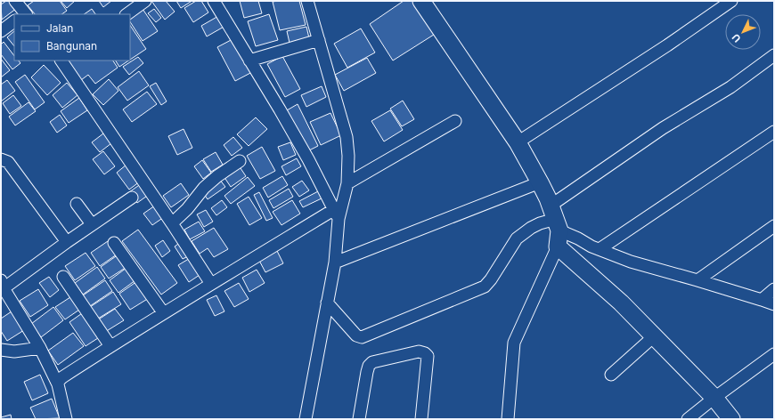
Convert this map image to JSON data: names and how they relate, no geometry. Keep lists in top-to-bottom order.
{
  "legend": ["Jalan", "Bangunan"],
  "north": "bottom left"
}
